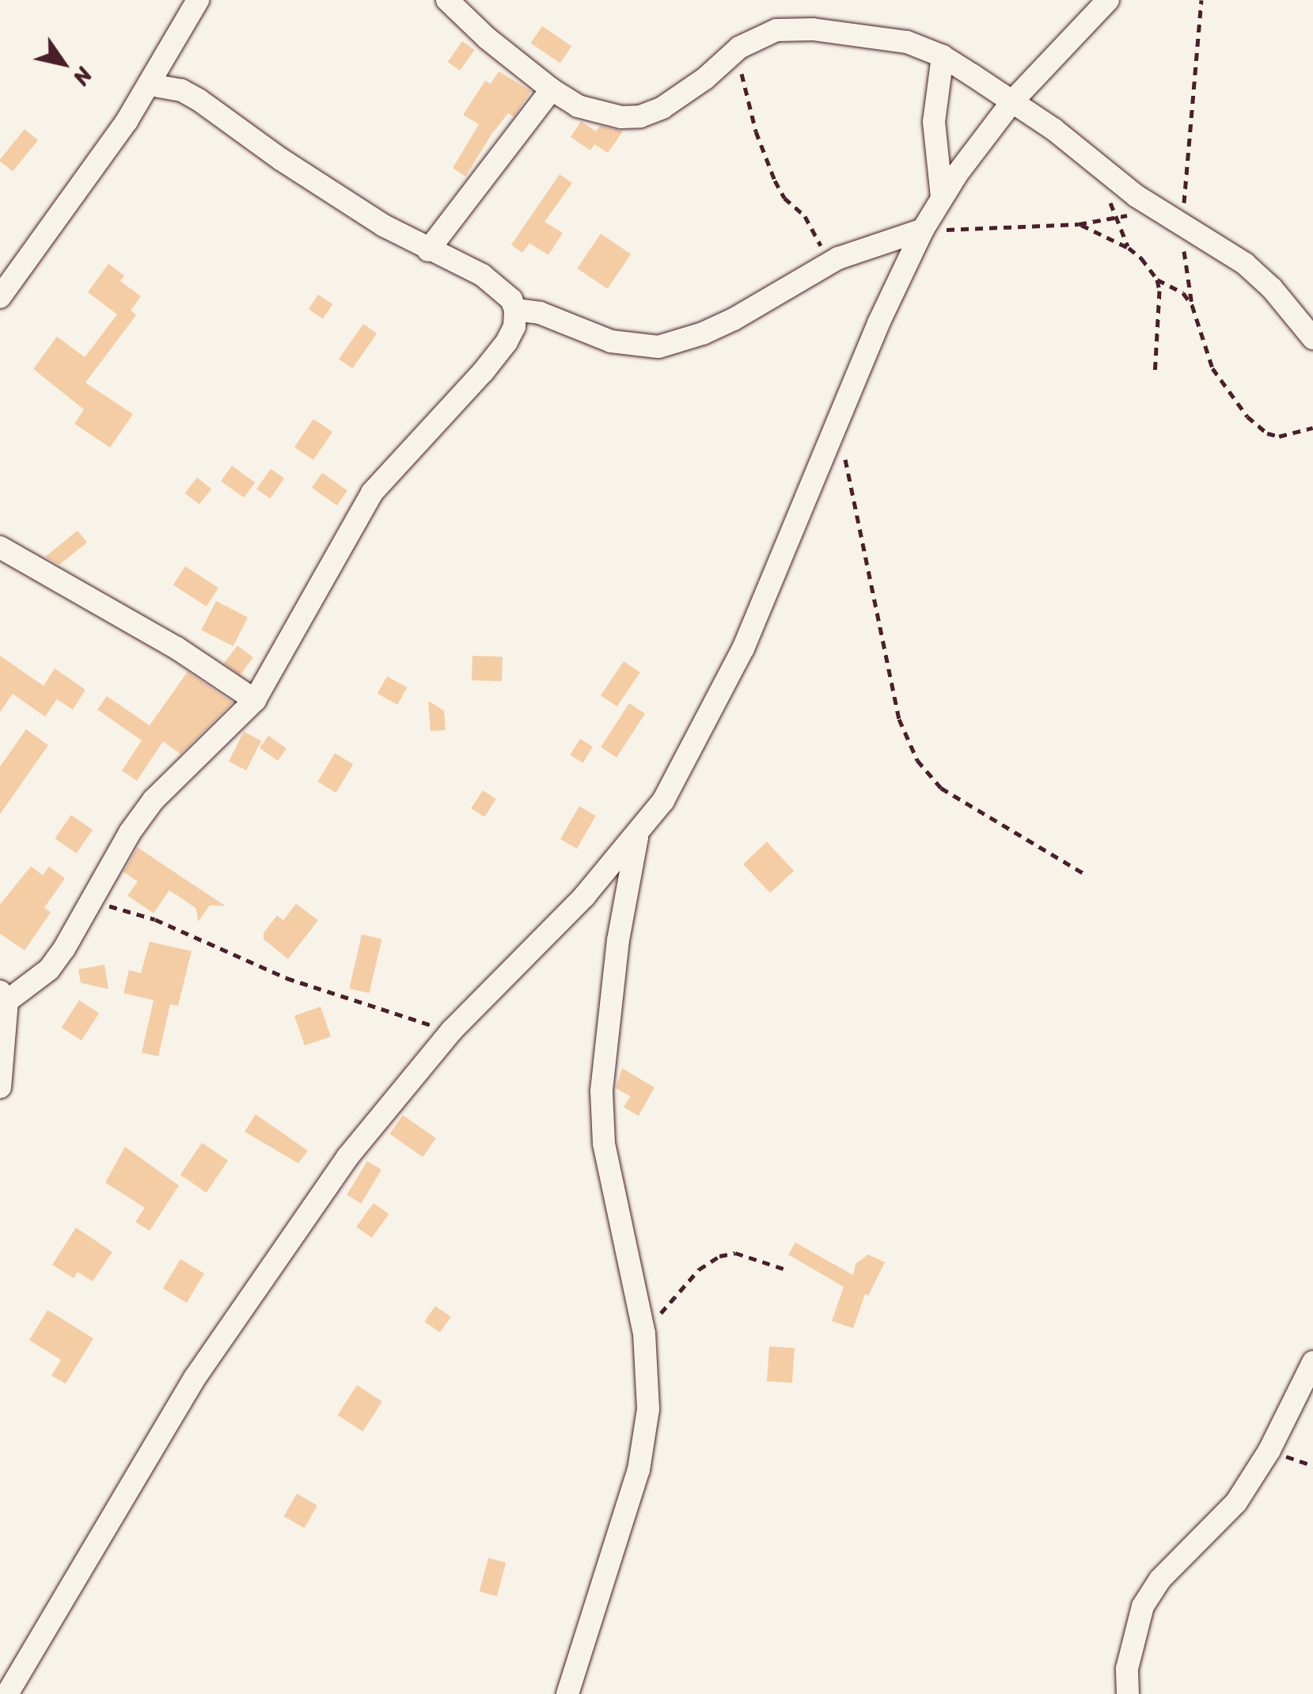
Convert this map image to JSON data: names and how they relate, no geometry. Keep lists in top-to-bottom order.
{
  "north": "bottom right"
}
